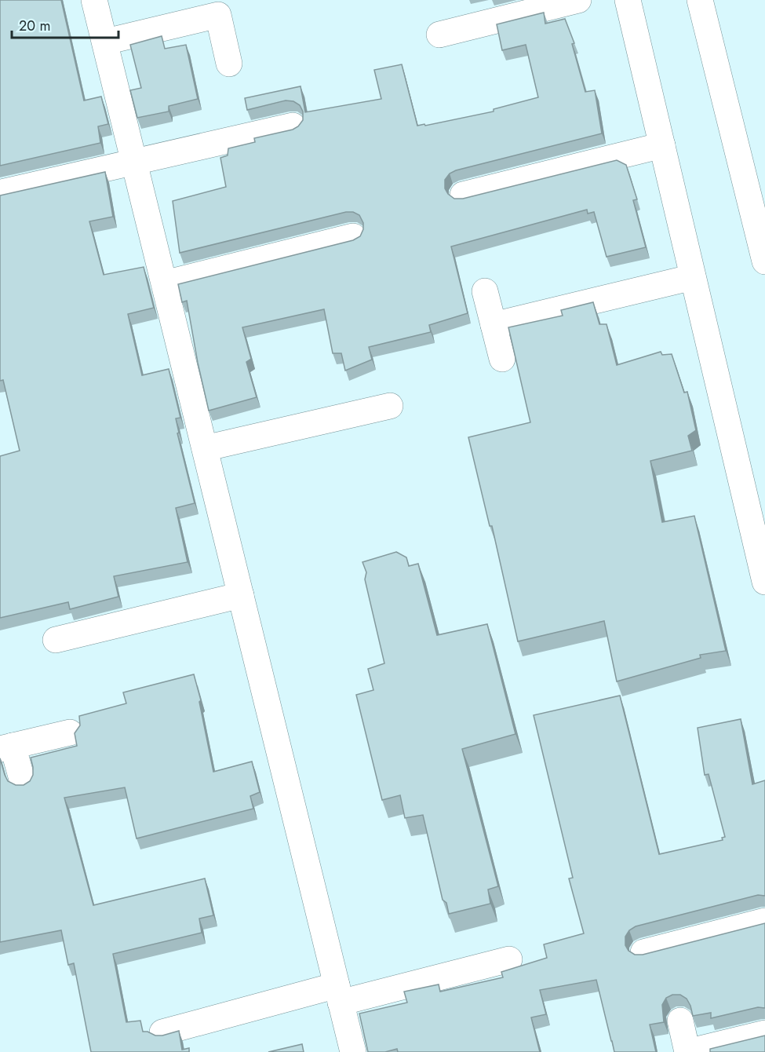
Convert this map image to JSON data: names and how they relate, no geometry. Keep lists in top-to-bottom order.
{
  "scale_bar": "20 m"
}
